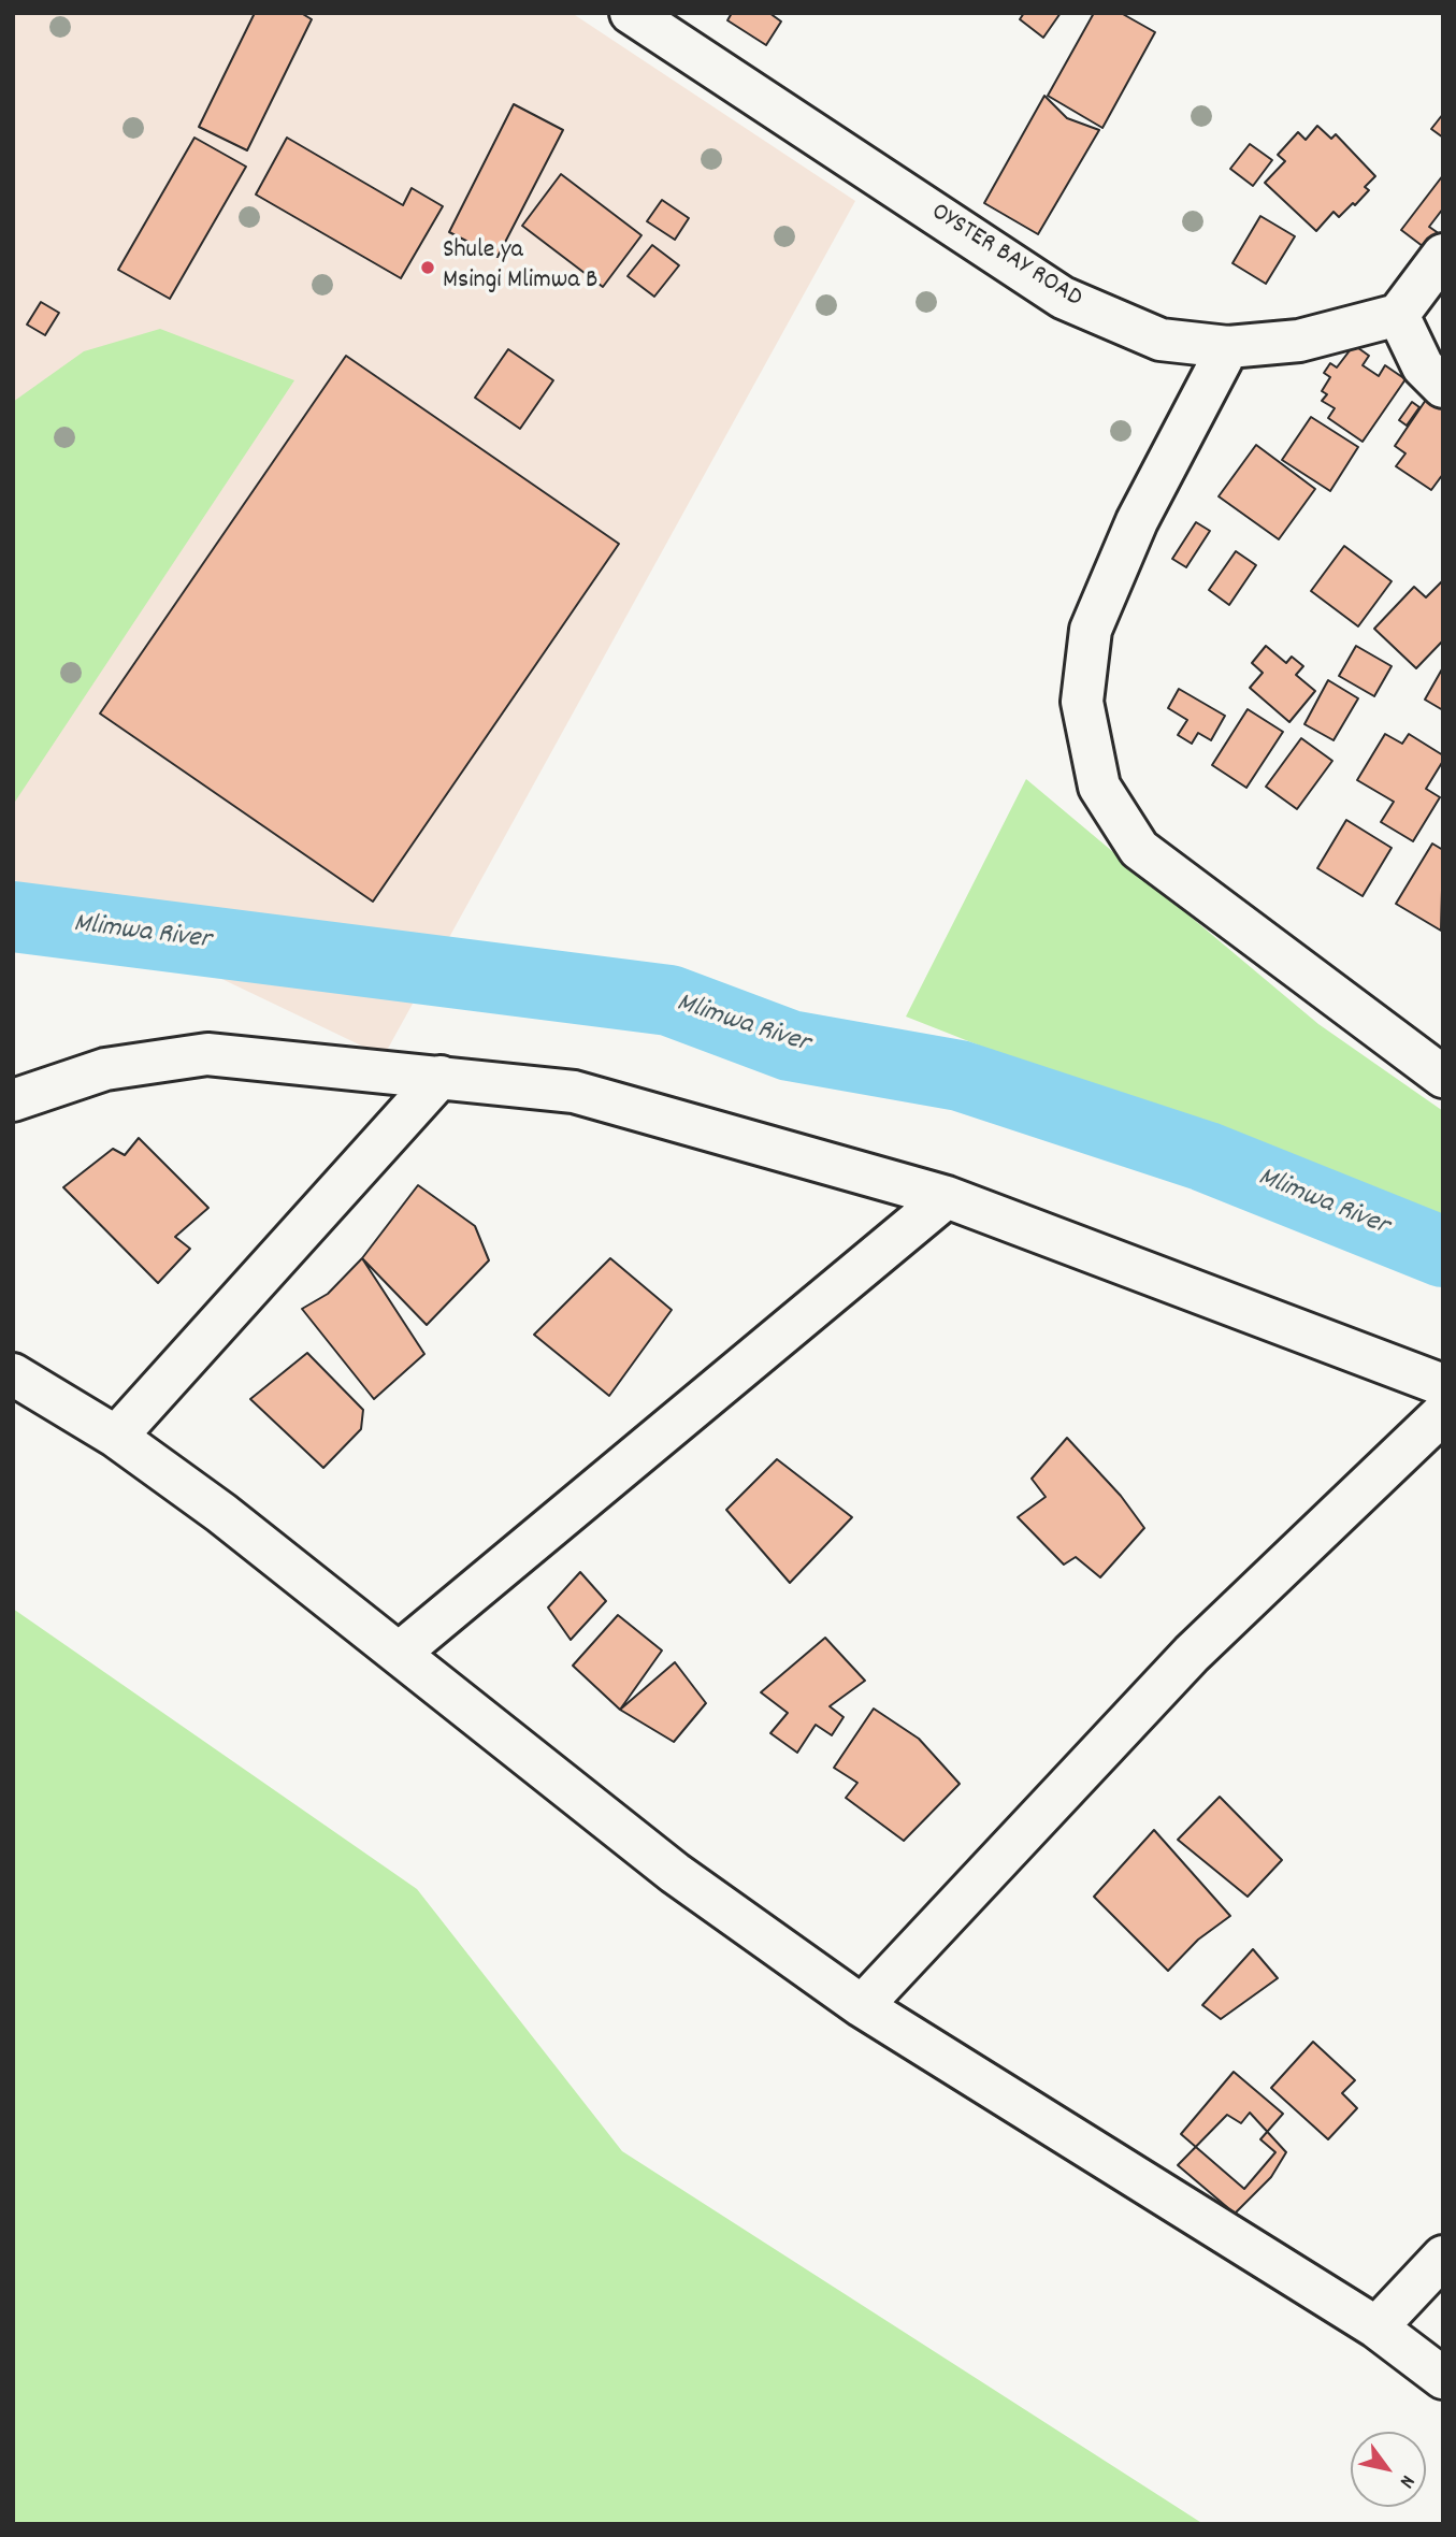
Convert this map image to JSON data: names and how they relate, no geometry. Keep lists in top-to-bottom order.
{
  "streets": {
    "street": ["OYSTER BAY ROAD"]
  },
  "water": ["Mlimwa River"],
  "places": ["Shule ya Msingi Mlimwa B"],
  "north": "bottom right"
}
